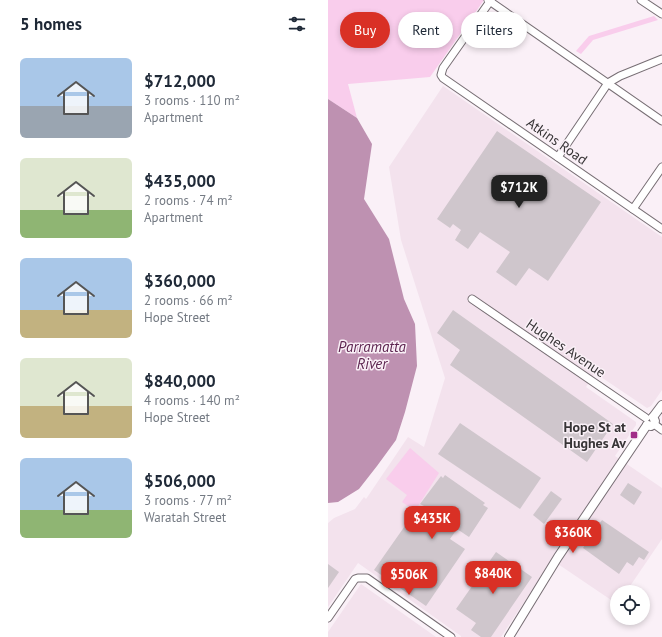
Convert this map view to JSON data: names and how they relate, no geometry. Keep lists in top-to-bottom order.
{
  "streets": {
    "street": ["Atkins Road", "Hughes Avenue"]
  },
  "water": ["Parramatta River"],
  "places": {
    "transit": ["Hope St at Hughes Av"]
  },
  "page": {
    "heading": "5 homes",
    "chip": ["Buy", "Rent", "Filters"],
    "list": [
      {
        "name": "$712,000",
        "note": "3 rooms · 110 m² · Apartment"
      },
      {
        "name": "$435,000",
        "note": "2 rooms · 74 m² · Apartment"
      },
      {
        "name": "$360,000",
        "note": "2 rooms · 66 m² · Hope Street"
      },
      {
        "name": "$840,000",
        "note": "4 rooms · 140 m² · Hope Street"
      },
      {
        "name": "$506,000",
        "note": "3 rooms · 77 m² · Waratah Street"
      }
    ],
    "price": [
      "$712K",
      "$435K",
      "$360K",
      "$840K",
      "$506K"
    ]
  }
}
